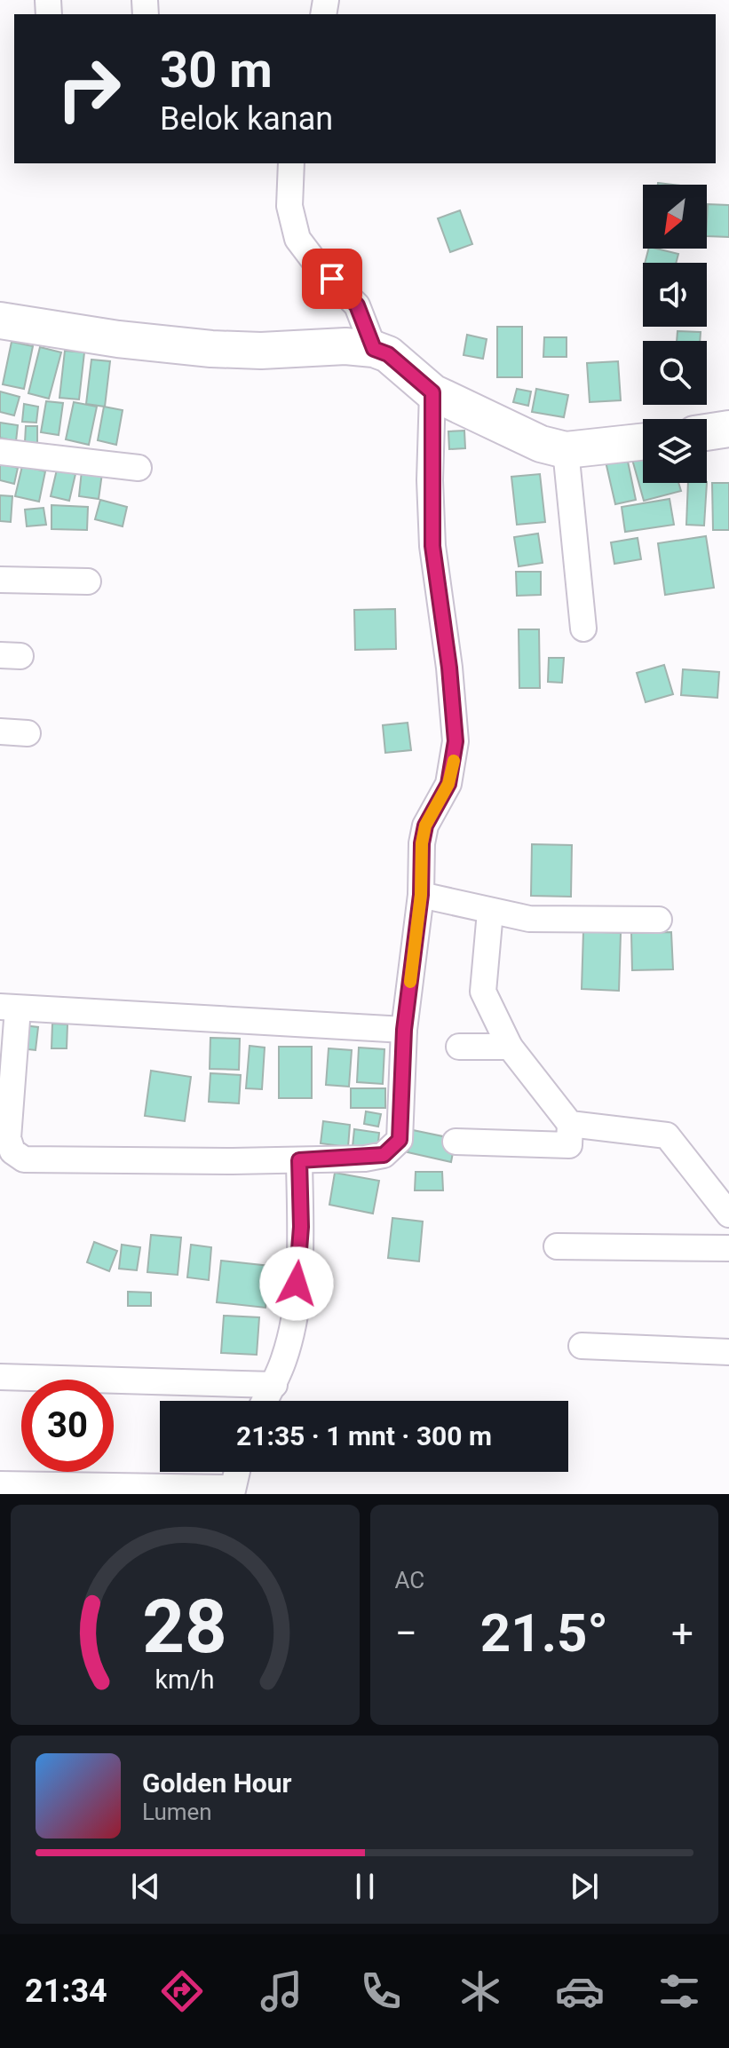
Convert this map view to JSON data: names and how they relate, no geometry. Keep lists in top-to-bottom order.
{
  "north": "bottom left",
  "page": {
    "turn": ["30 m", "Belok kanan"],
    "limit": "30",
    "trip": "21:35 · 1 mnt · 300 m",
    "tile": "AC",
    "heat": ["−", "21.5°", "+"],
    "song": ["Golden Hour", "Lumen"],
    "tabs": "21:34",
    "gauge": ["28", "km/h"]
  }
}
